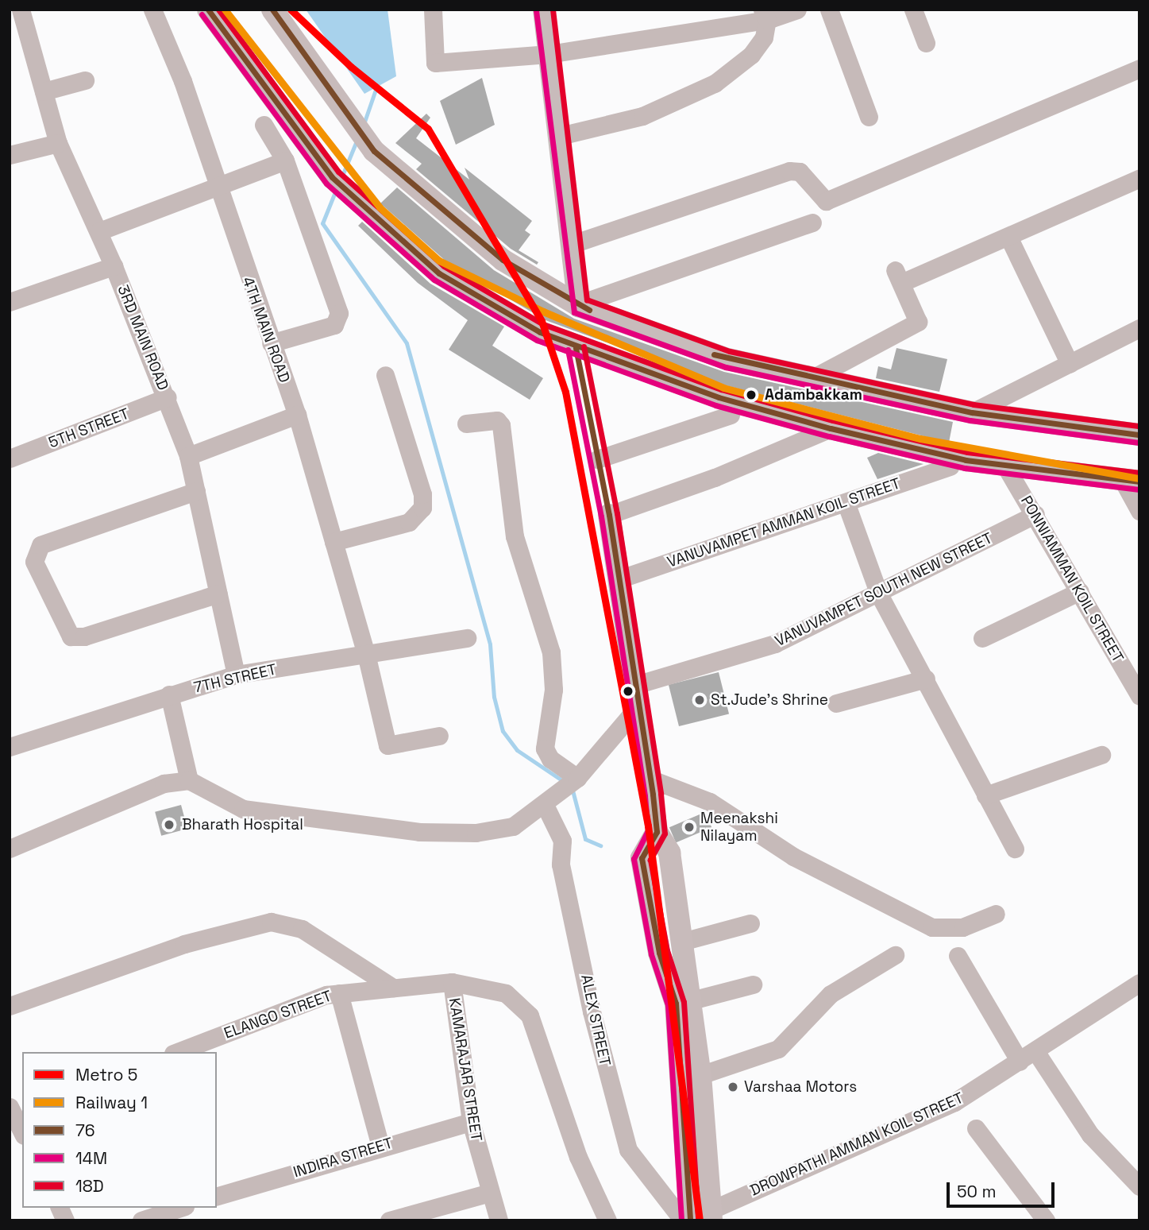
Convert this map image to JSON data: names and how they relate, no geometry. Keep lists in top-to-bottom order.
{
  "streets": {
    "street": [
      "4TH MAIN ROAD",
      "3RD MAIN ROAD",
      "5TH STREET",
      "VANUVAMPET AMMAN KOIL STREET",
      "PONNIAMMAN KOIL STREET",
      "VANUVAMPET SOUTH NEW STREET",
      "7TH STREET",
      "ELANGO STREET",
      "ALEX STREET",
      "KAMARAJAR STREET",
      "DROWPATHI AMMAN KOIL STREET",
      "INDIRA STREET"
    ]
  },
  "crossings": [
    ["4TH MAIN ROAD", "7TH STREET"],
    ["3RD MAIN ROAD", "5TH STREET"],
    ["3RD MAIN ROAD", "7TH STREET"],
    ["PONNIAMMAN KOIL STREET", "VANUVAMPET SOUTH NEW STREET"],
    ["ELANGO STREET", "KAMARAJAR STREET"],
    ["KAMARAJAR STREET", "INDIRA STREET"]
  ],
  "places": [
    "Adambakkam",
    "St.Jude's Shrine",
    "Bharath Hospital",
    "Meenakshi Nilayam",
    "Varshaa Motors"
  ],
  "lines": [
    "metro line 5",
    "rail line 1",
    "transit line 76",
    "transit line 18D",
    "transit line 14M"
  ],
  "legend": [
    "Metro 5",
    "Railway 1",
    "76",
    "14M",
    "18D"
  ],
  "scale_bar": "50 m"
}
